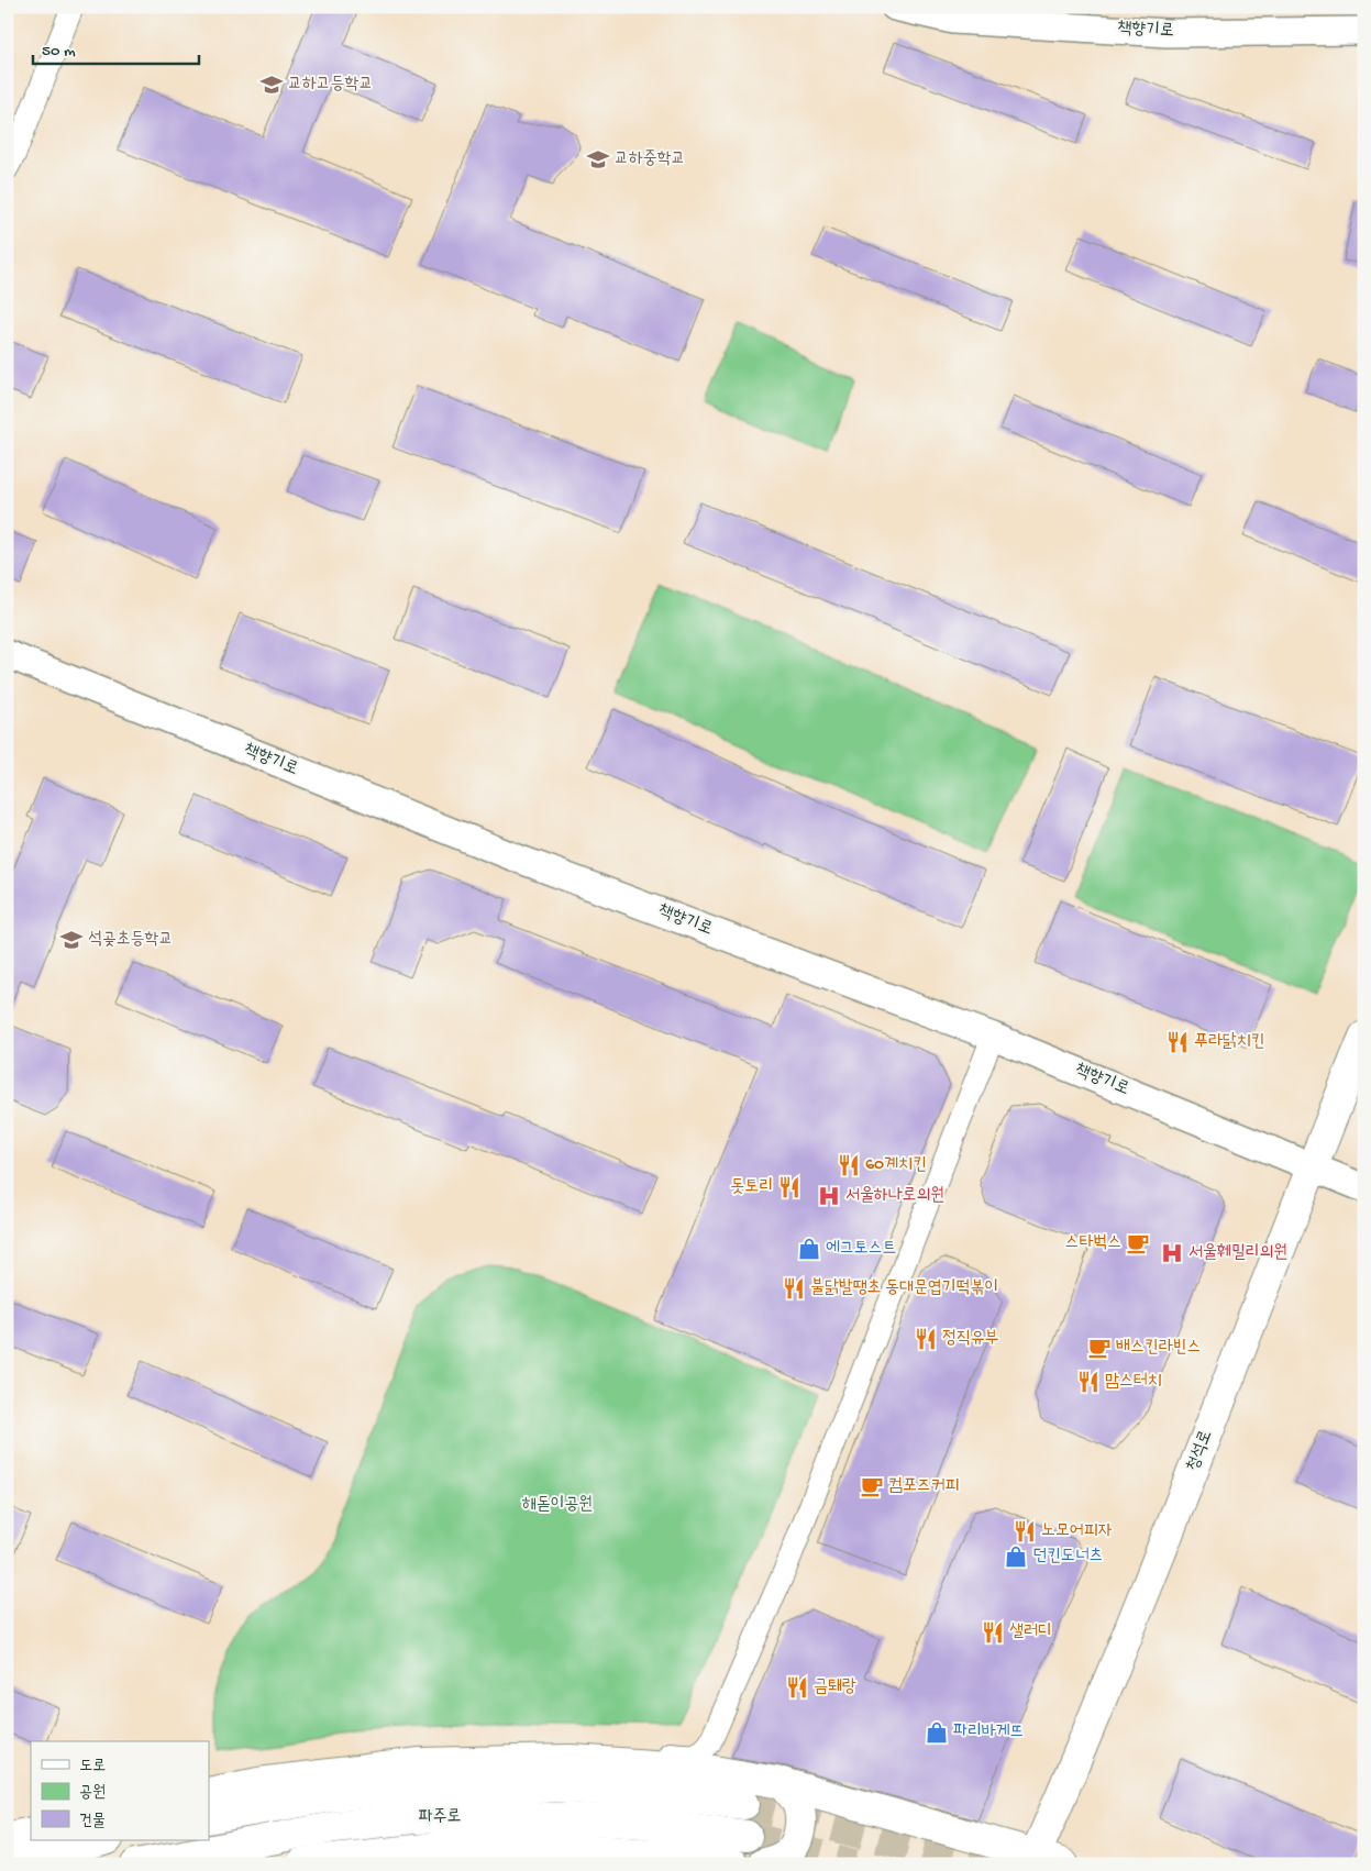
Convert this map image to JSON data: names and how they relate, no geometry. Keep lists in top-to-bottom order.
{
  "streets": {
    "main road": ["청석로", "파주로"],
    "street": ["책향기로"]
  },
  "crossings": [
    ["책향기로", "청석로"]
  ],
  "parks": ["해돋이공원"],
  "places": {
    "school or university": ["교하고등학교", "교하중학교", "석곶초등학교"],
    "restaurant": [
      "푸라닭치킨",
      "60계치킨",
      "돗토리",
      "불닭발땡초 동대문엽기떡볶이",
      "정직유부",
      "맘스터치",
      "노모어피자",
      "샐러디",
      "금퇘랑"
    ],
    "hospital": ["서울하나로의원", "서울훼밀리의원"],
    "cafe": ["스타벅스", "배스킨라빈스", "컴포즈커피"],
    "shop": ["에그토스트", "던킨도너츠", "파리바게뜨"]
  },
  "legend": ["도로", "공원", "건물"],
  "scale_bar": "50 m"
}
